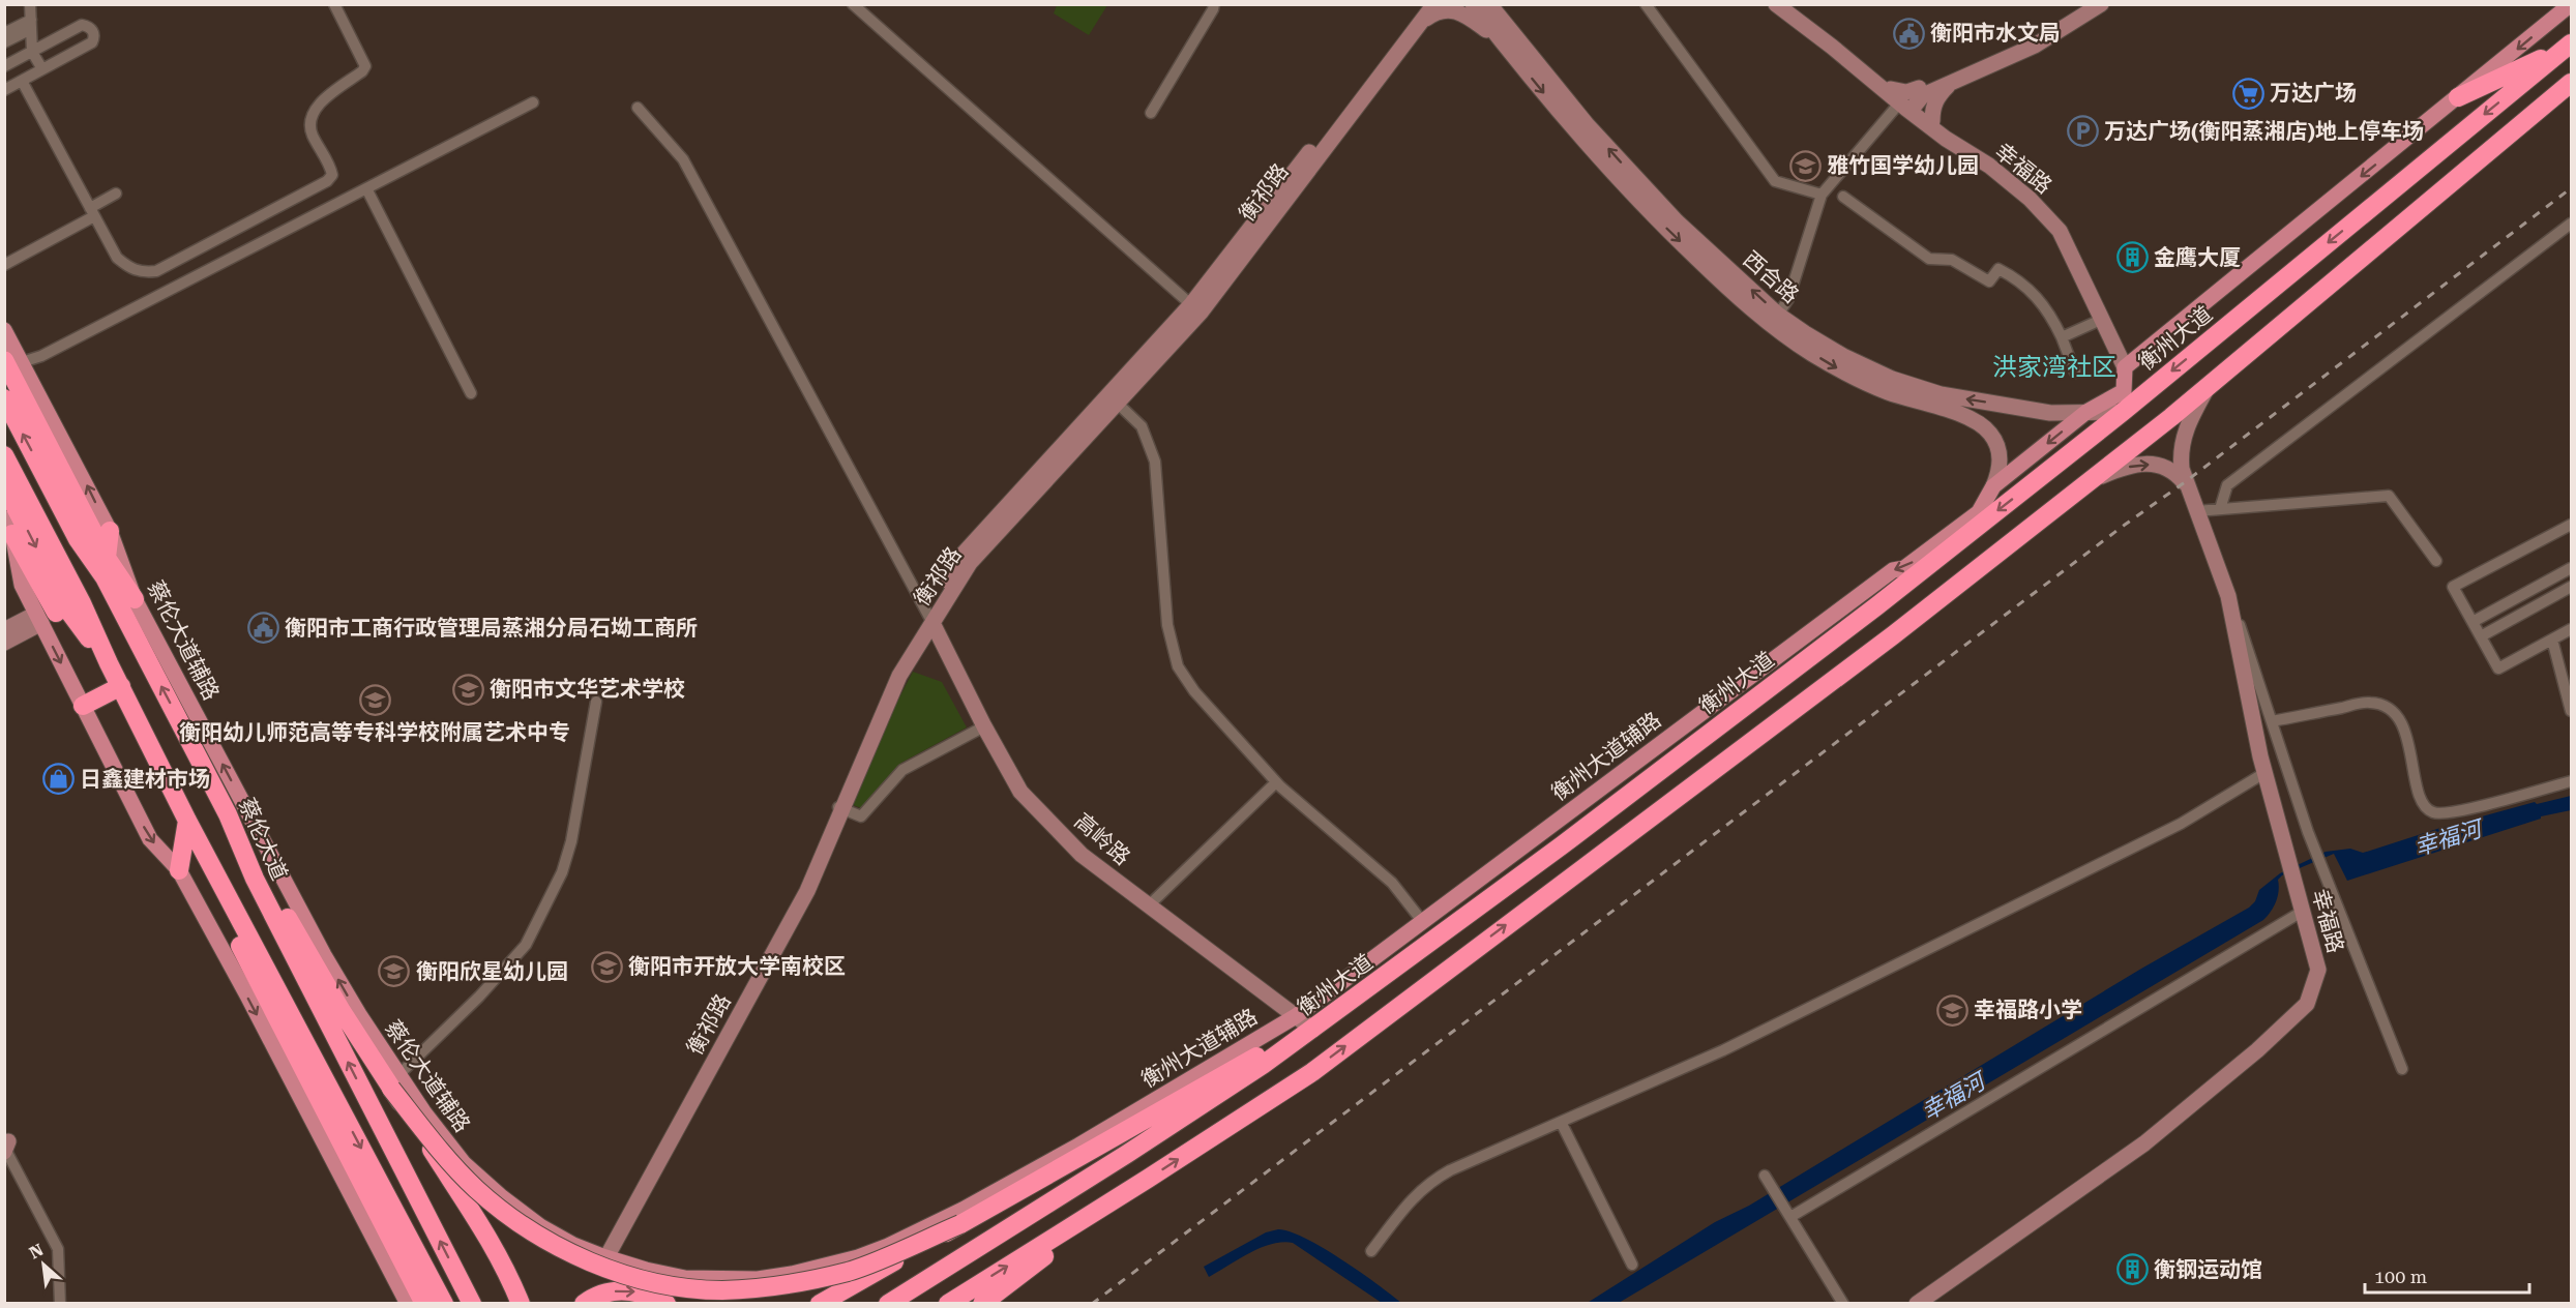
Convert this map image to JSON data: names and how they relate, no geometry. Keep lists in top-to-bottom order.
{
  "streets": {
    "highway": ["衡州大道", "蔡伦大道"],
    "main road": ["蔡伦大道辅路", "衡州大道辅路"],
    "street": [
      "幸福路",
      "衡祁路",
      "西合路",
      "高岭路"
    ]
  },
  "crossings": [
    ["衡祁路", "蔡伦大道辅路"],
    ["衡祁路", "衡州大道辅路"],
    ["衡祁路", "高岭路"],
    ["西合路", "衡州大道"],
    ["西合路", "衡州大道辅路"],
    ["衡州大道", "衡州大道辅路"],
    ["衡州大道", "高岭路"],
    ["蔡伦大道辅路", "衡州大道辅路"],
    ["衡州大道辅路", "高岭路"]
  ],
  "one_way": ["衡州大道辅路"],
  "districts": ["洪家湾社区"],
  "water": ["幸福河"],
  "places": {
    "public building": ["衡阳市水文局", "衡阳市工商行政管理局蒸湘分局石坳工商所"],
    "supermarket": ["万达广场"],
    "parking": ["万达广场(衡阳蒸湘店)地上停车场"],
    "school or university": [
      "雅竹国学幼儿园",
      "衡阳市文华艺术学校",
      "衡阳幼儿师范高等专科学校附属艺术中专",
      "衡阳市开放大学南校区",
      "衡阳欣星幼儿园",
      "幸福路小学"
    ],
    "building": ["金鹰大厦", "衡钢运动馆"],
    "shop": ["日鑫建材市场"]
  },
  "scale_bar": "100 m",
  "north": "top left"
}
